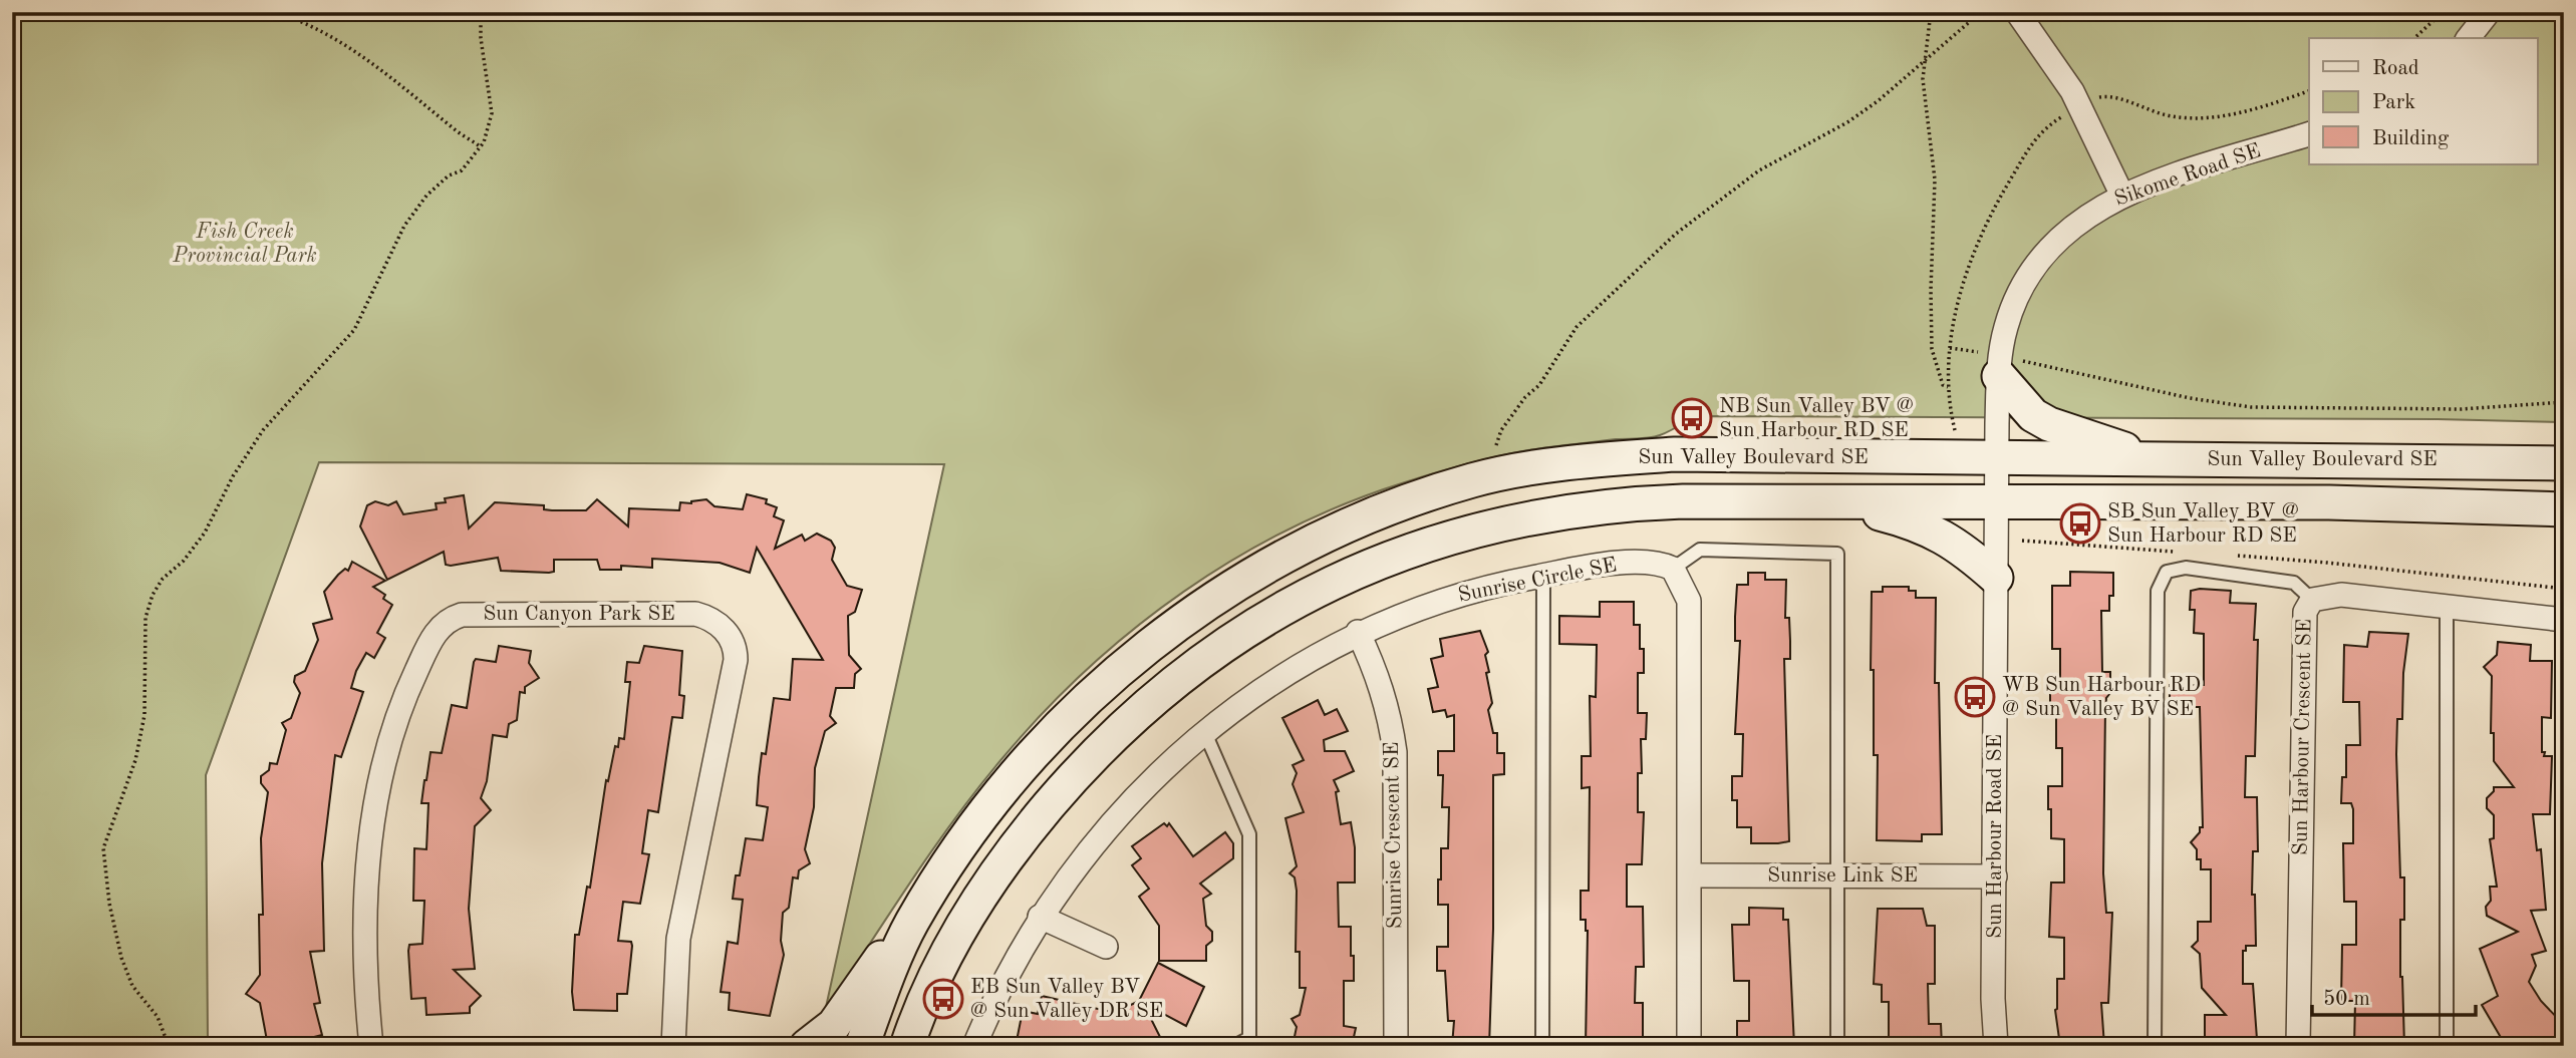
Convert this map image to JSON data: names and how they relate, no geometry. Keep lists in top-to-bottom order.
{
  "streets": {
    "main road": ["Sun Valley Boulevard SE"],
    "street": [
      "Sikome Road SE",
      "Sunrise Circle SE",
      "Sun Canyon Park SE",
      "Sun Harbour Crescent SE",
      "Sunrise Crescent SE",
      "Sun Harbour Road SE",
      "Sunrise Link SE"
    ]
  },
  "crossings": [
    ["Sikome Road SE", "Sun Valley Boulevard SE"],
    ["Sikome Road SE", "Sun Harbour Road SE"],
    ["Sun Valley Boulevard SE", "Sun Harbour Road SE"],
    ["Sunrise Circle SE", "Sunrise Crescent SE"],
    ["Sun Harbour Road SE", "Sunrise Link SE"]
  ],
  "parks": ["Fish Creek Provincial Park"],
  "places": {
    "bus stop": [
      "NB Sun Valley BV @ Sun Harbour RD SE",
      "SB Sun Valley BV @ Sun Harbour RD SE",
      "WB Sun Harbour RD @ Sun Valley BV SE",
      "EB Sun Valley BV @ Sun Valley DR SE"
    ]
  },
  "legend": ["Road", "Park", "Building"],
  "scale_bar": "50 m"
}
